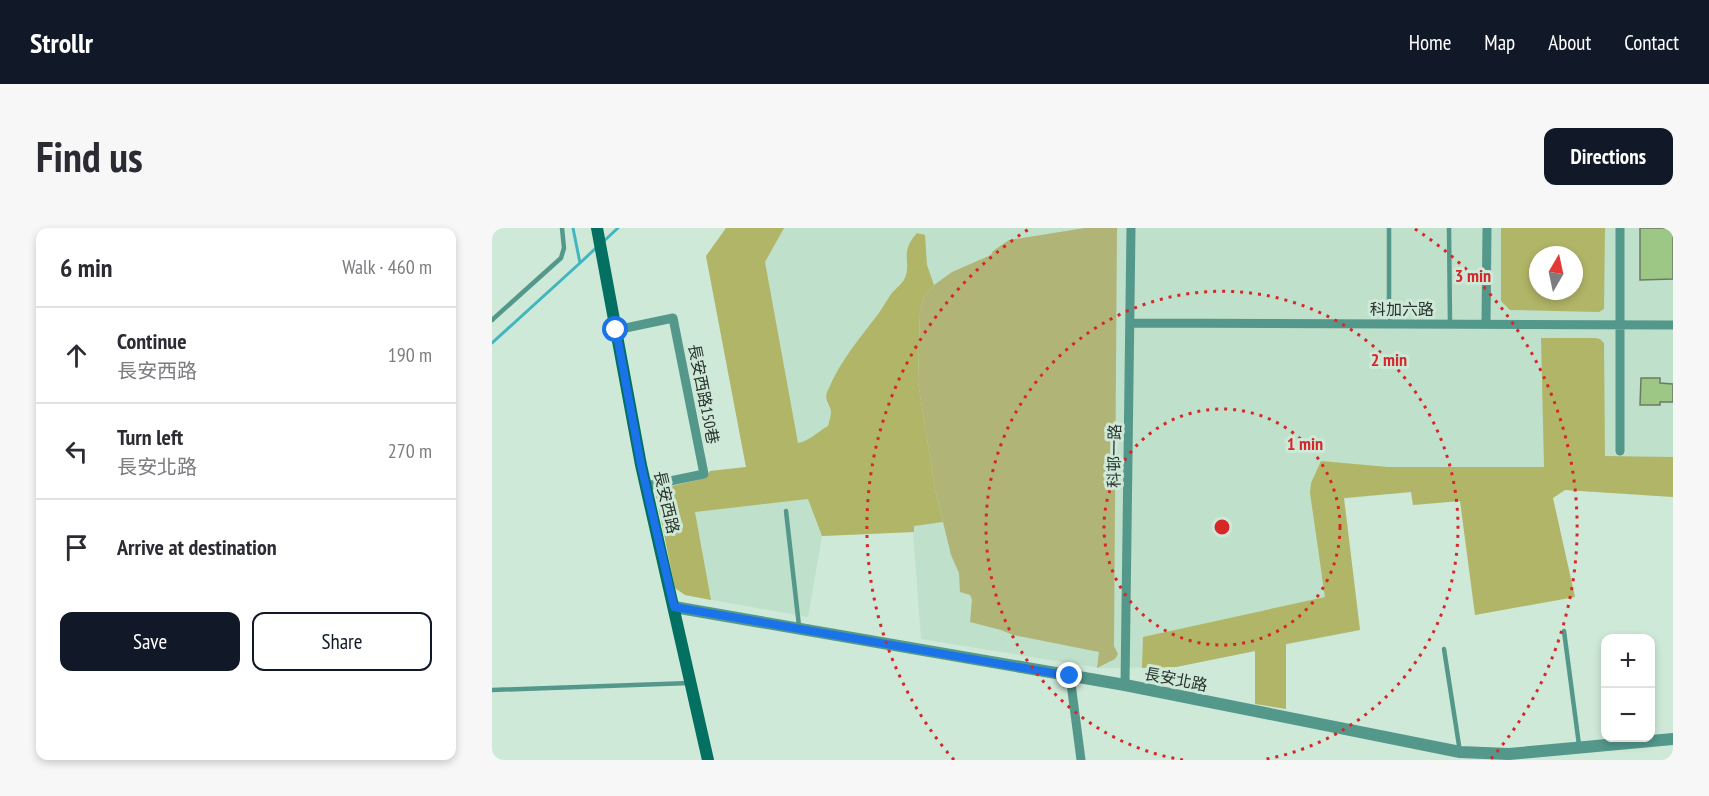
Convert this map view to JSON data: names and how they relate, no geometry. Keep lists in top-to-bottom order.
{
  "streets": {
    "main road": ["長安西路"],
    "street": [
      "科加六路",
      "長安西路150巷",
      "科邨一路",
      "長安北路"
    ]
  },
  "crossings": [
    ["科加六路", "科邨一路"],
    ["長安西路150巷", "長安西路"],
    ["科邨一路", "長安北路"],
    ["長安西路", "長安北路"]
  ],
  "north": "top",
  "page": {
    "header": "Strollr",
    "nav": [
      "Home",
      "Map",
      "About",
      "Contact"
    ],
    "buttons": [
      "Directions",
      ["Save", "Share"]
    ],
    "title": "Find us",
    "heading": ["6 min", "Walk · 460 m"],
    "list": [
      ["Continue", "長安西路", "190 m"],
      ["Turn left", "長安北路", "270 m"],
      "Arrive at destination"
    ],
    "map_buttons": ["+", "−"]
  },
  "rings": ["3 min", "2 min", "1 min"]
}
